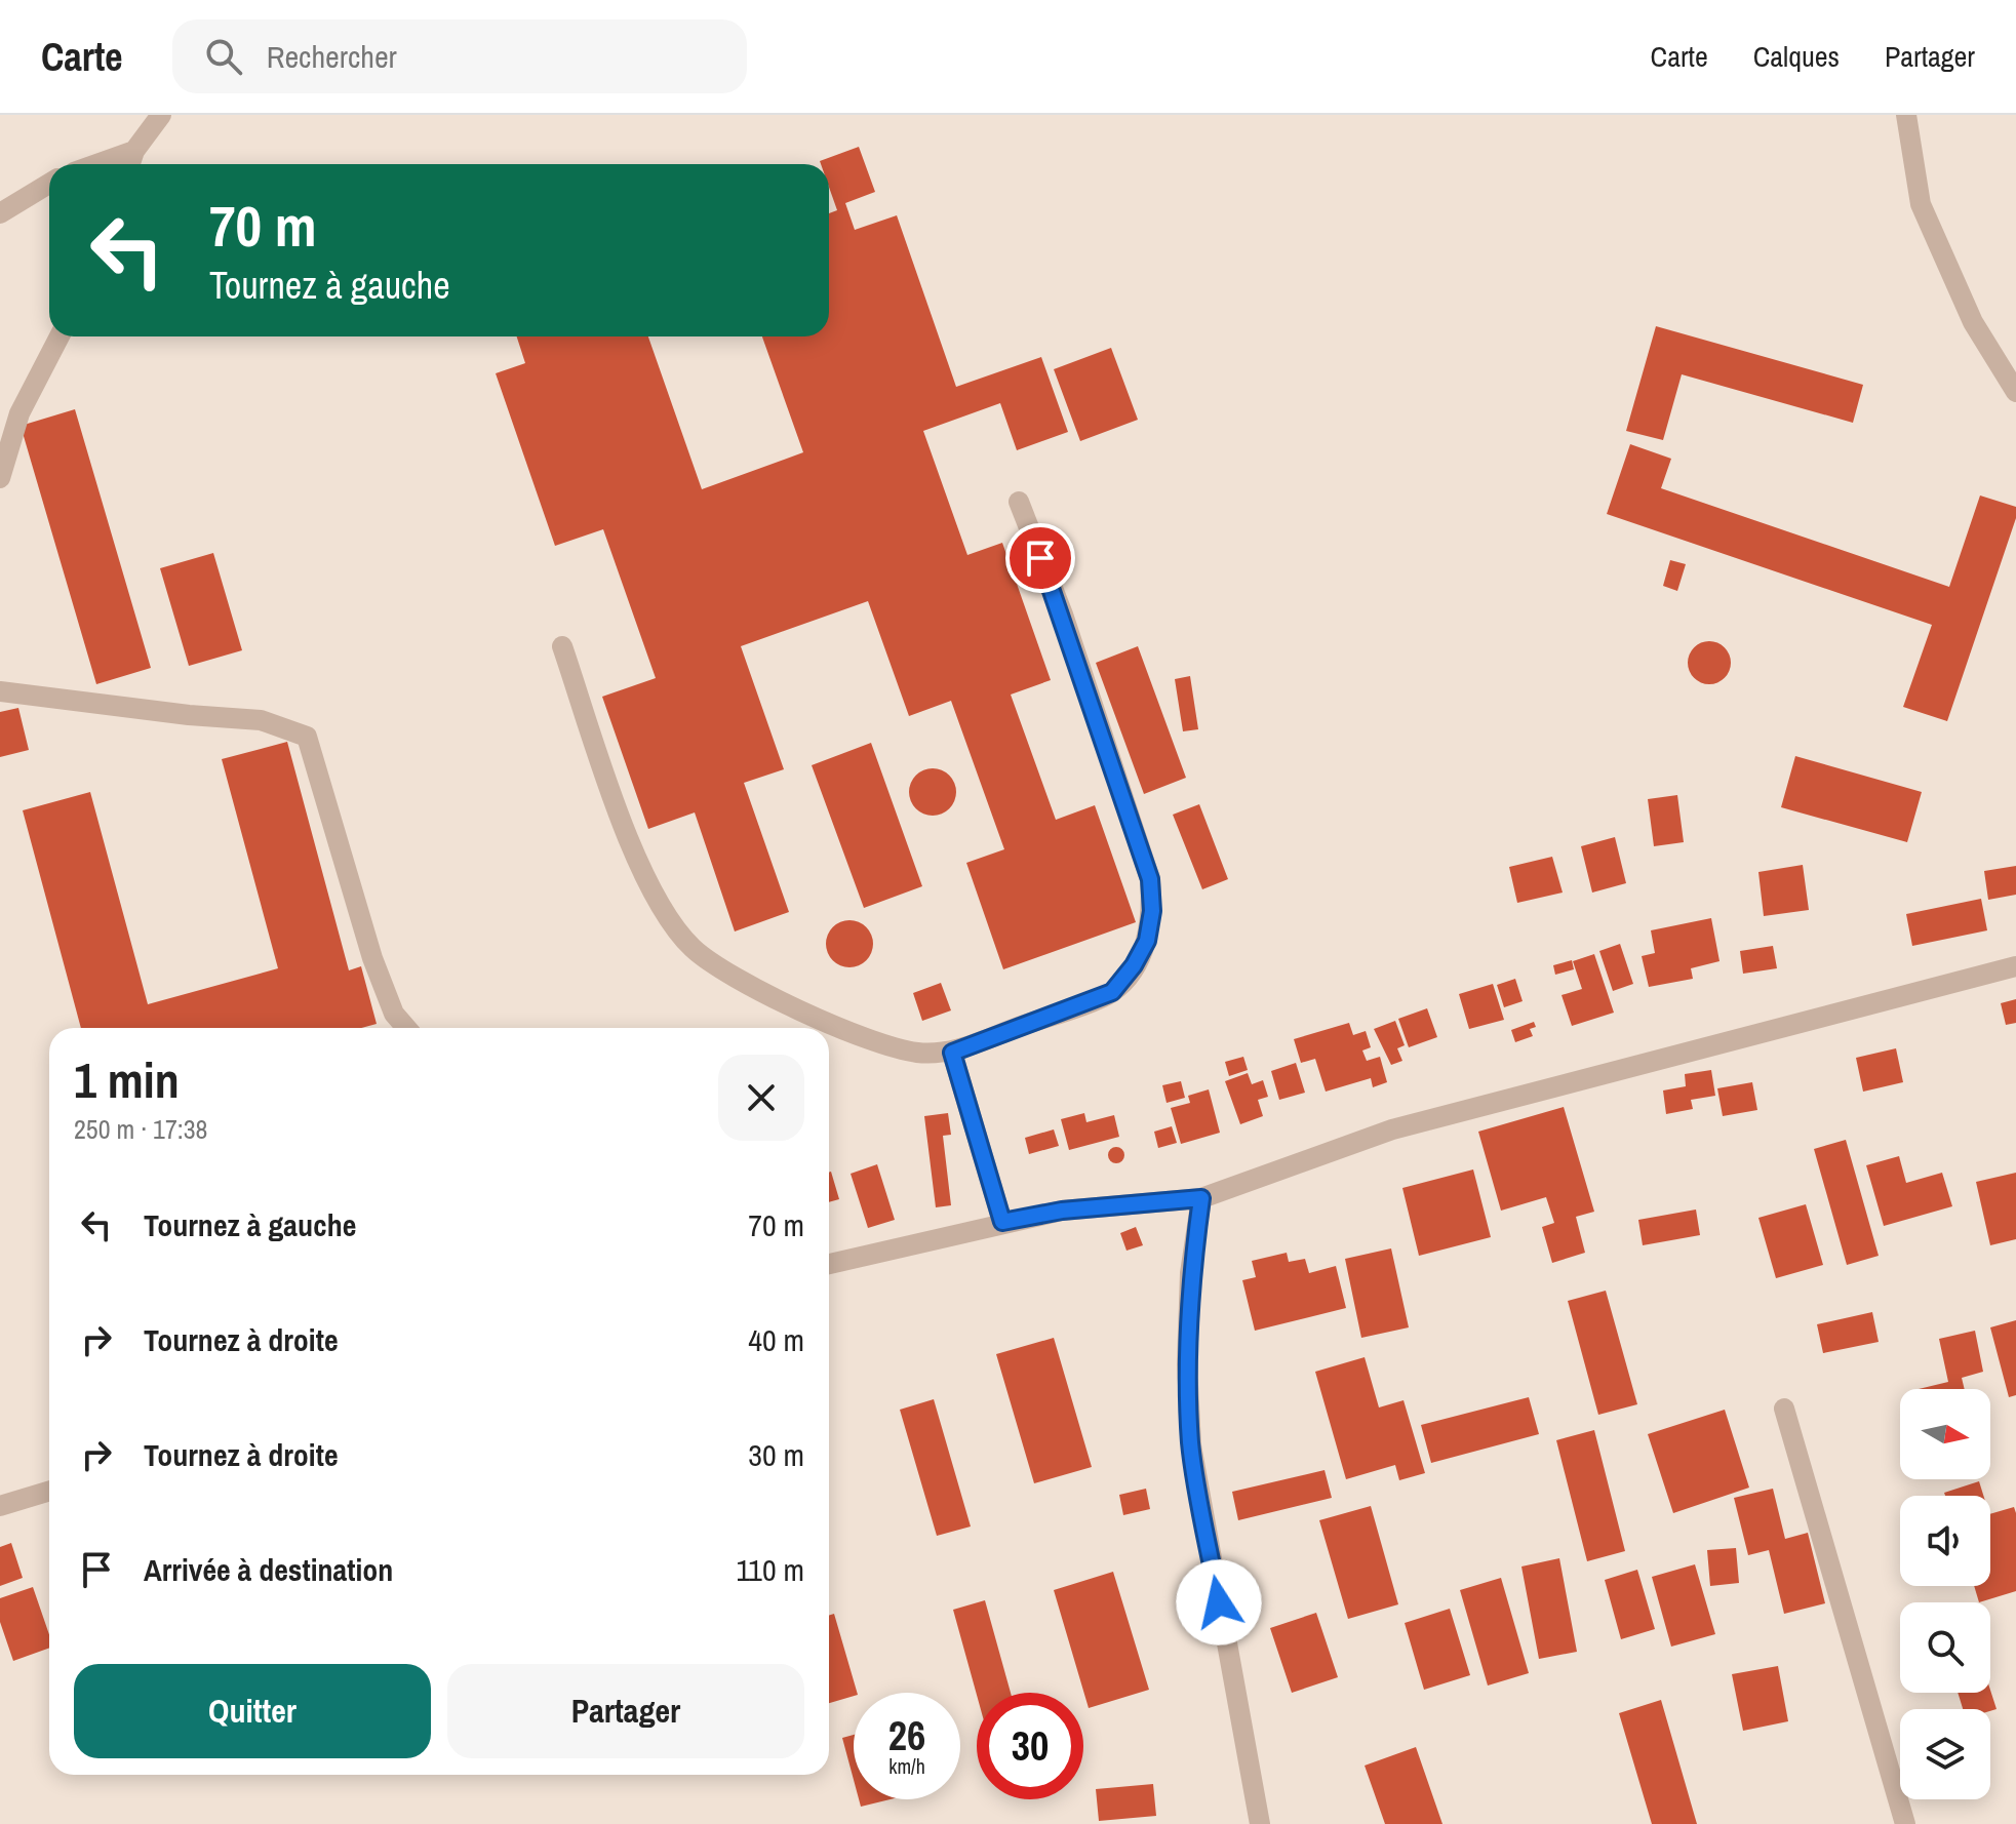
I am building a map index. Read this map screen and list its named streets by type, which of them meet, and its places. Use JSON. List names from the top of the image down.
{
  "north": "right",
  "page": {
    "header": "Carte",
    "search": "Rechercher",
    "nav": ["Carte", "Calques", "Partager"],
    "turn": ["70 m", "Tournez à gauche"],
    "heading": ["1 min", "250 m · 17:38"],
    "list": [
      {
        "name": "Tournez à gauche",
        "value": "70 m"
      },
      {
        "name": "Tournez à droite",
        "value": "40 m"
      },
      {
        "name": "Tournez à droite",
        "value": "30 m"
      },
      {
        "name": "Arrivée à destination",
        "value": "110 m"
      }
    ],
    "buttons": ["Quitter", "Partager"],
    "speed": "26 km/h",
    "limit": "30"
  }
}
